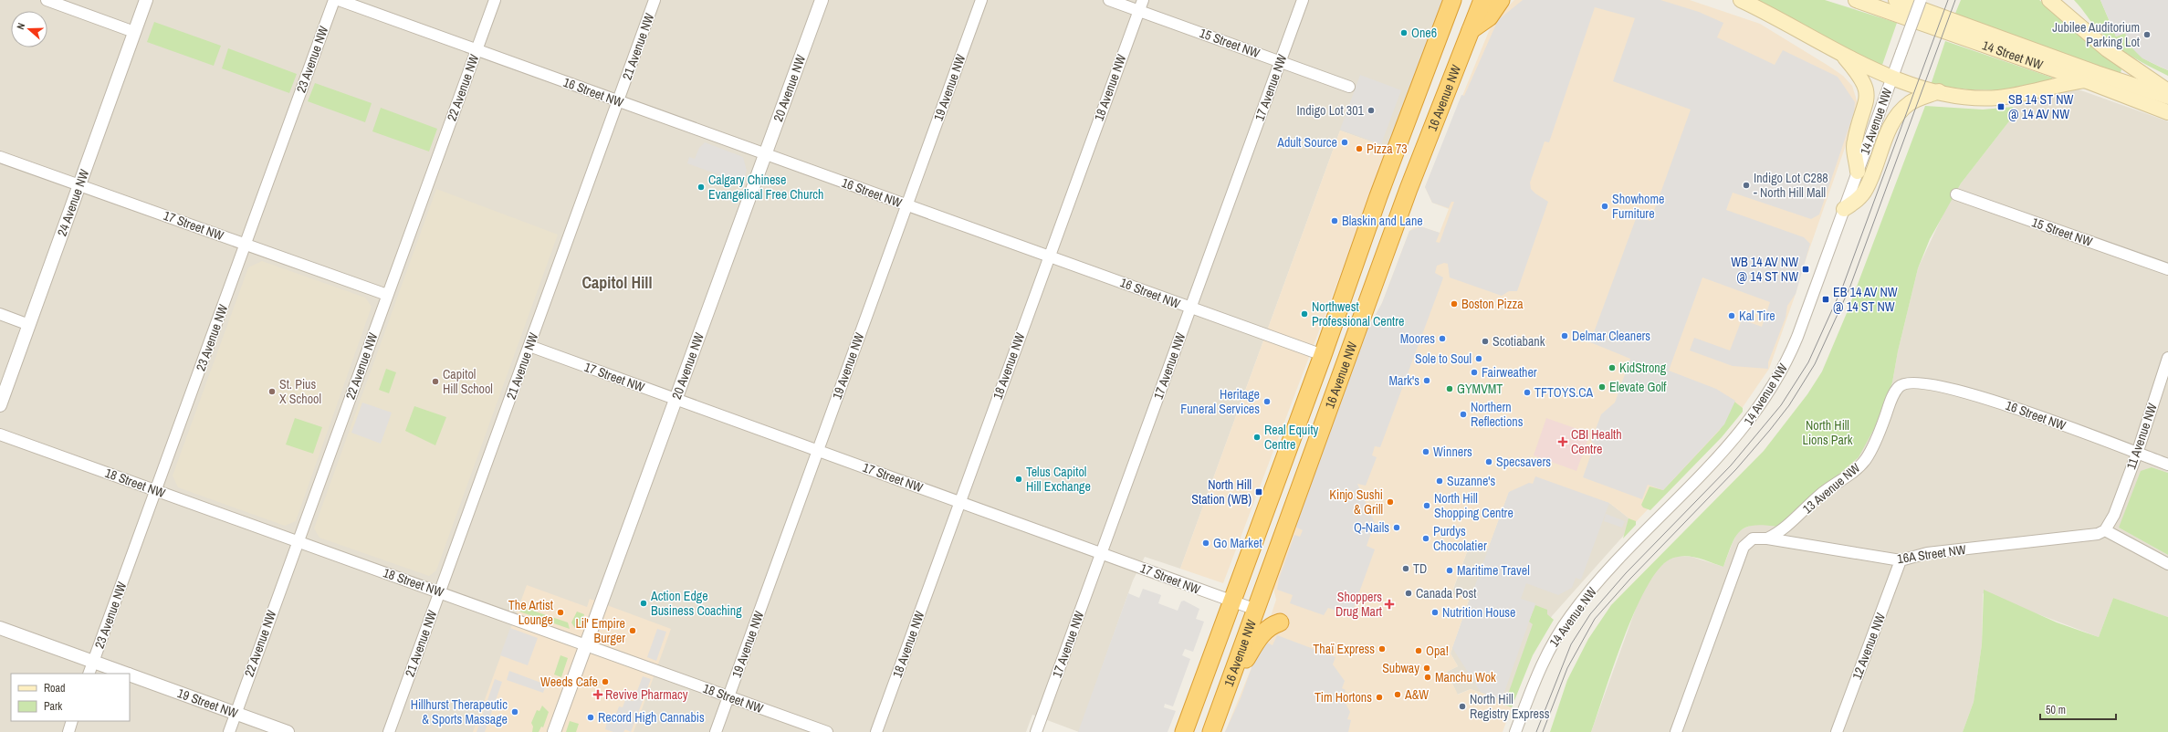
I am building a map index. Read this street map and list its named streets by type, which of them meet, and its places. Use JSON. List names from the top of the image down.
{
  "streets": {
    "highway": ["16 Avenue NW"],
    "main road": ["14 Street NW"],
    "street": [
      "15 Street NW",
      "21 Avenue NW",
      "23 Avenue NW",
      "22 Avenue NW",
      "19 Avenue NW",
      "18 Avenue NW",
      "17 Avenue NW",
      "20 Avenue NW",
      "16 Street NW",
      "14 Avenue NW",
      "24 Avenue NW",
      "17 Street NW",
      "11 Avenue NW",
      "18 Street NW",
      "13 Avenue NW",
      "16A Street NW",
      "12 Avenue NW",
      "19 Street NW"
    ]
  },
  "crossings": [
    ["15 Street NW", "18 Avenue NW"],
    ["15 Street NW", "17 Avenue NW"],
    ["21 Avenue NW", "16 Street NW"],
    ["21 Avenue NW", "17 Street NW"],
    ["21 Avenue NW", "18 Street NW"],
    ["23 Avenue NW", "17 Street NW"],
    ["23 Avenue NW", "18 Street NW"],
    ["23 Avenue NW", "19 Street NW"],
    ["22 Avenue NW", "16 Street NW"],
    ["22 Avenue NW", "17 Street NW"],
    ["22 Avenue NW", "18 Street NW"],
    ["22 Avenue NW", "19 Street NW"],
    ["19 Avenue NW", "16 Street NW"],
    ["19 Avenue NW", "17 Street NW"],
    ["19 Avenue NW", "18 Street NW"],
    ["18 Avenue NW", "16 Street NW"],
    ["18 Avenue NW", "17 Street NW"],
    ["17 Avenue NW", "16 Street NW"],
    ["17 Avenue NW", "17 Street NW"],
    ["20 Avenue NW", "16 Street NW"],
    ["20 Avenue NW", "17 Street NW"],
    ["20 Avenue NW", "18 Street NW"],
    ["16 Street NW", "16 Avenue NW"],
    ["16 Street NW", "11 Avenue NW"],
    ["16 Street NW", "13 Avenue NW"],
    ["16 Avenue NW", "17 Street NW"],
    ["24 Avenue NW", "17 Street NW"],
    ["11 Avenue NW", "16A Street NW"],
    ["13 Avenue NW", "16A Street NW"],
    ["16A Street NW", "12 Avenue NW"]
  ],
  "districts": ["Capitol Hill"],
  "parks": ["North Hill Lions Park"],
  "places": {
    "other": [
      "One6",
      "Jubilee Auditorium Parking Lot",
      "Indigo Lot 301",
      "Adult Source",
      "Pizza 73",
      "Indigo Lot C288 - North Hill Mall",
      "Calgary Chinese Evangelical Free Church",
      "Showhome Furniture",
      "Blaskin and Lane",
      "Boston Pizza",
      "Northwest Professional Centre",
      "Kal Tire",
      "Delmar Cleaners",
      "Moores",
      "Scotiabank",
      "Sole to Soul",
      "KidStrong",
      "Fairweather",
      "Mark's",
      "Capitol Hill School",
      "Elevate Golf",
      "GYMVMT",
      "St. Pius X School",
      "TFTOYS.CA",
      "Heritage Funeral Services",
      "Northern Reflections",
      "Real Equity Centre",
      "Winners",
      "Specsavers",
      "Telus Capitol Hill Exchange",
      "Suzanne's",
      "Kinjo Sushi & Grill",
      "North Hill Shopping Centre",
      "Q-Nails",
      "Purdys Chocolatier",
      "Go Market",
      "TD",
      "Maritime Travel",
      "Canada Post",
      "Action Edge Business Coaching",
      "The Artist Lounge",
      "Nutrition House",
      "Lil' Empire Burger",
      "Thaï Express",
      "Opa!",
      "Subway",
      "Manchu Wok",
      "Weeds Cafe",
      "A&W",
      "Tim Hortons",
      "North Hill Registry Express",
      "Hillhurst Therapeutic & Sports Massage",
      "Record High Cannabis"
    ],
    "transit": [
      "SB 14 ST NW @ 14 AV NW",
      "WB 14 AV NW @ 14 ST NW",
      "EB 14 AV NW @ 14 ST NW",
      "North Hill Station (WB)"
    ],
    "health": ["CBI Health Centre", "Shoppers Drug Mart", "Revive Pharmacy"]
  },
  "legend": ["Road", "Park"],
  "scale_bar": "50 m",
  "north": "left"
}
